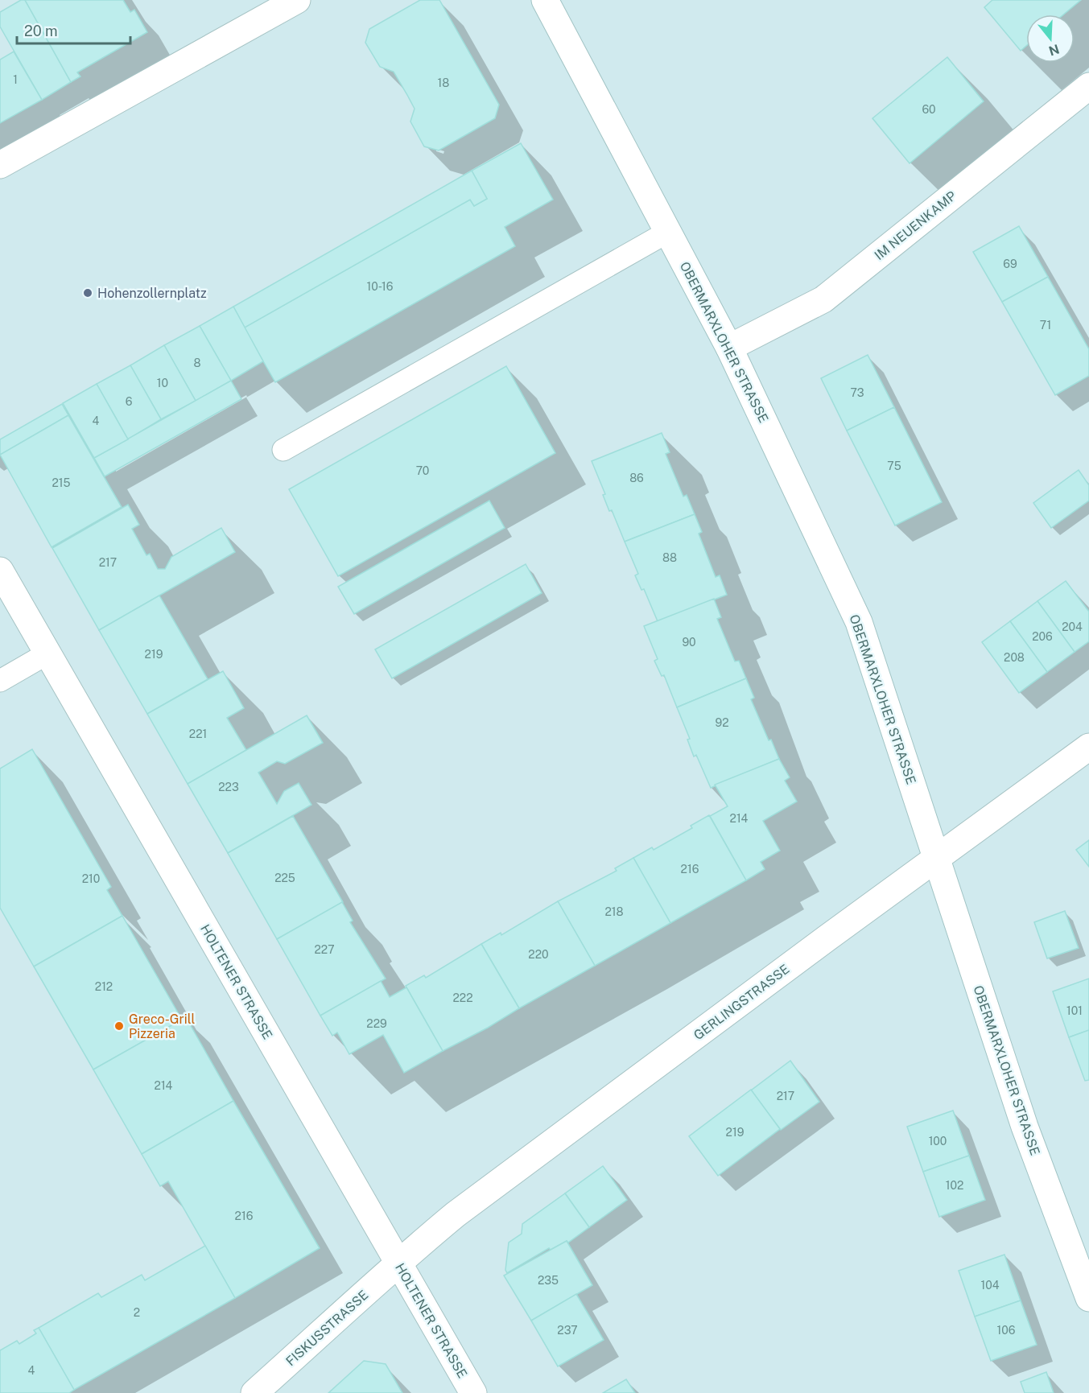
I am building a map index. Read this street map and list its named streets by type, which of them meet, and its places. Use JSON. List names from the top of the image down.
{
  "streets": {
    "street": [
      "IM NEUENKAMP",
      "OBERMARXLOHER STRASSE",
      "HOLTENER STRASSE",
      "GERLINGSTRASSE",
      "FISKUSSTRASSE"
    ]
  },
  "crossings": [
    ["IM NEUENKAMP", "OBERMARXLOHER STRASSE"],
    ["OBERMARXLOHER STRASSE", "GERLINGSTRASSE"],
    ["HOLTENER STRASSE", "GERLINGSTRASSE"],
    ["HOLTENER STRASSE", "FISKUSSTRASSE"],
    ["GERLINGSTRASSE", "FISKUSSTRASSE"]
  ],
  "places": ["Hohenzollernplatz", "Greco-Grill Pizzeria"],
  "house_numbers": [
    "1",
    "18",
    "60",
    "69",
    "10-16",
    "71",
    "8",
    "10",
    "73",
    "6",
    "4",
    "75",
    "70",
    "86",
    "215",
    "88",
    "217",
    "204",
    "206",
    "90",
    "219",
    "208",
    "92",
    "221",
    "223",
    "214",
    "216",
    "225",
    "210",
    "218",
    "227",
    "220",
    "212",
    "222",
    "101",
    "229",
    "214",
    "217",
    "219",
    "100",
    "102",
    "216",
    "235",
    "104",
    "2",
    "237",
    "106",
    "4"
  ],
  "scale_bar": "20 m",
  "north": "bottom"
}
